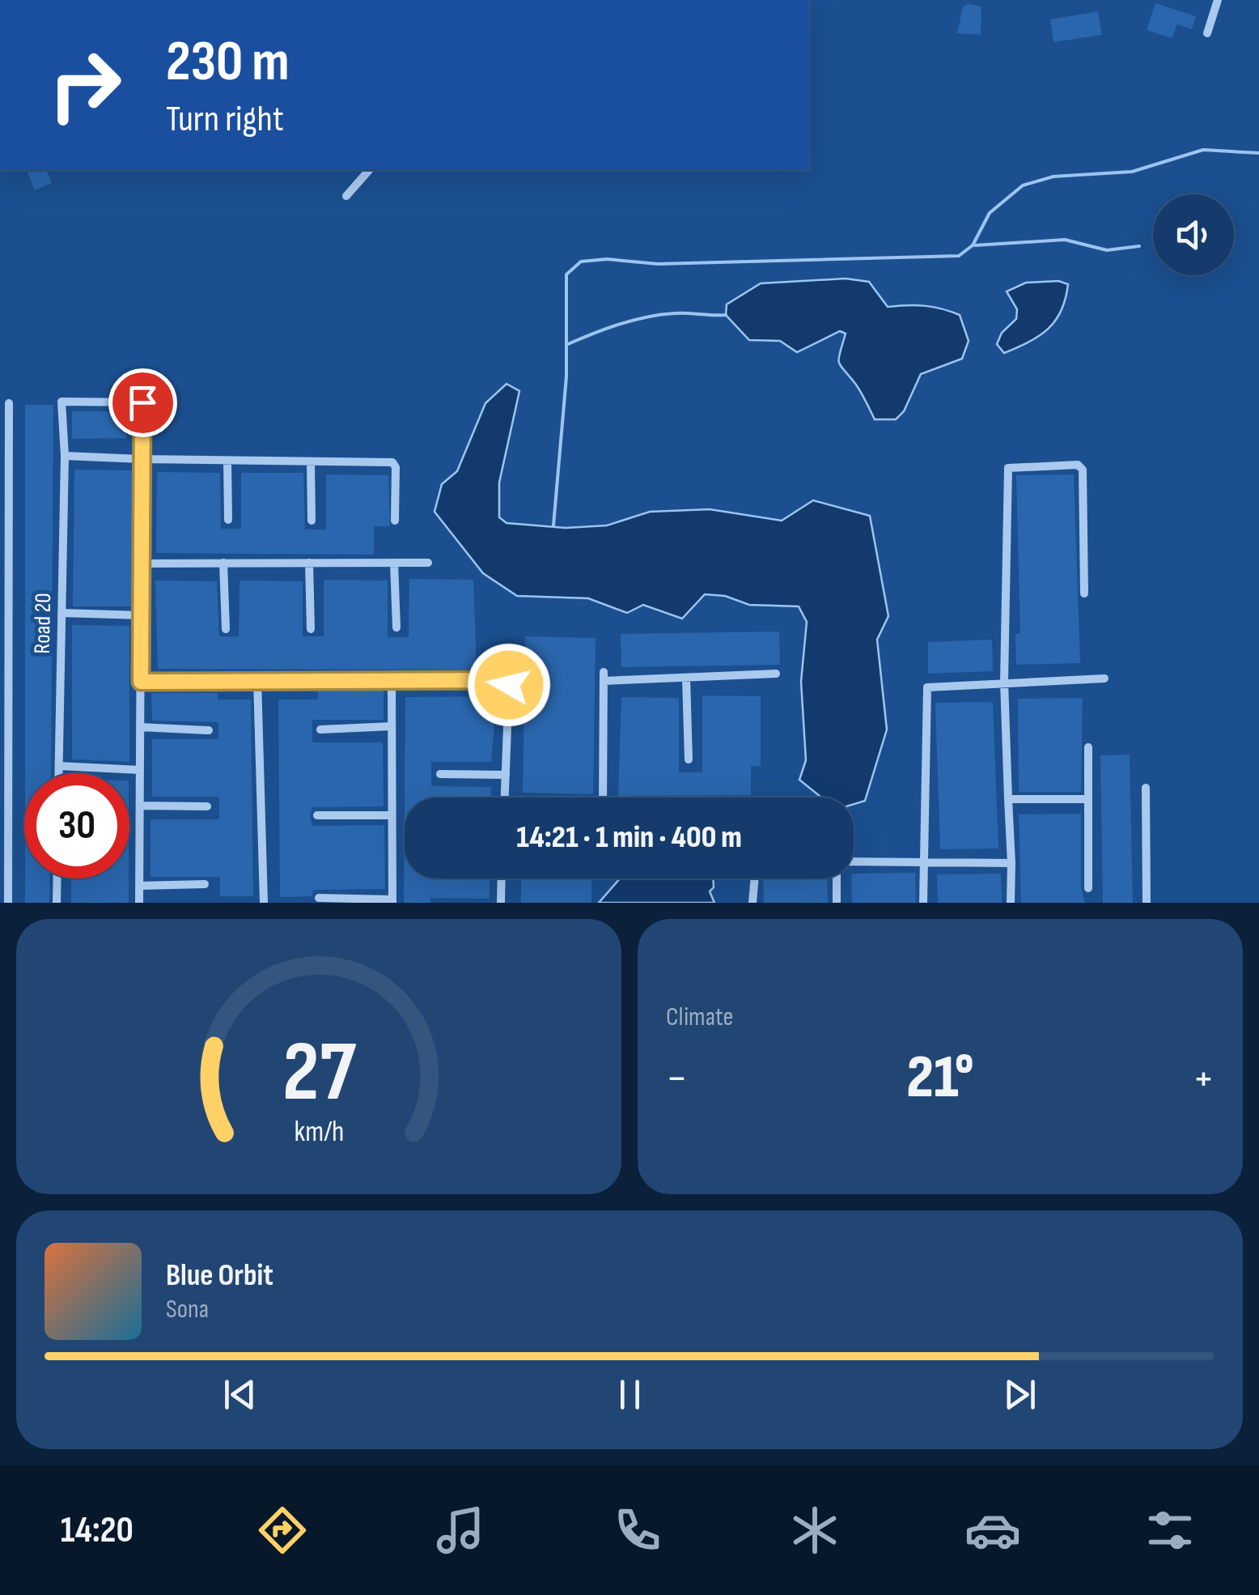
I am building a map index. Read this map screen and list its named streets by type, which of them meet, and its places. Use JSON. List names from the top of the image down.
{
  "streets": {
    "street": ["Road 20"]
  },
  "page": {
    "turn": ["230 m", "Turn right"],
    "limit": "30",
    "trip": "14:21 · 1 min · 400 m",
    "tile": "Climate",
    "heat": ["−", "21°", "+"],
    "song": ["Blue Orbit", "Sona"],
    "tabs": "14:20",
    "gauge": ["27", "km/h"]
  }
}
